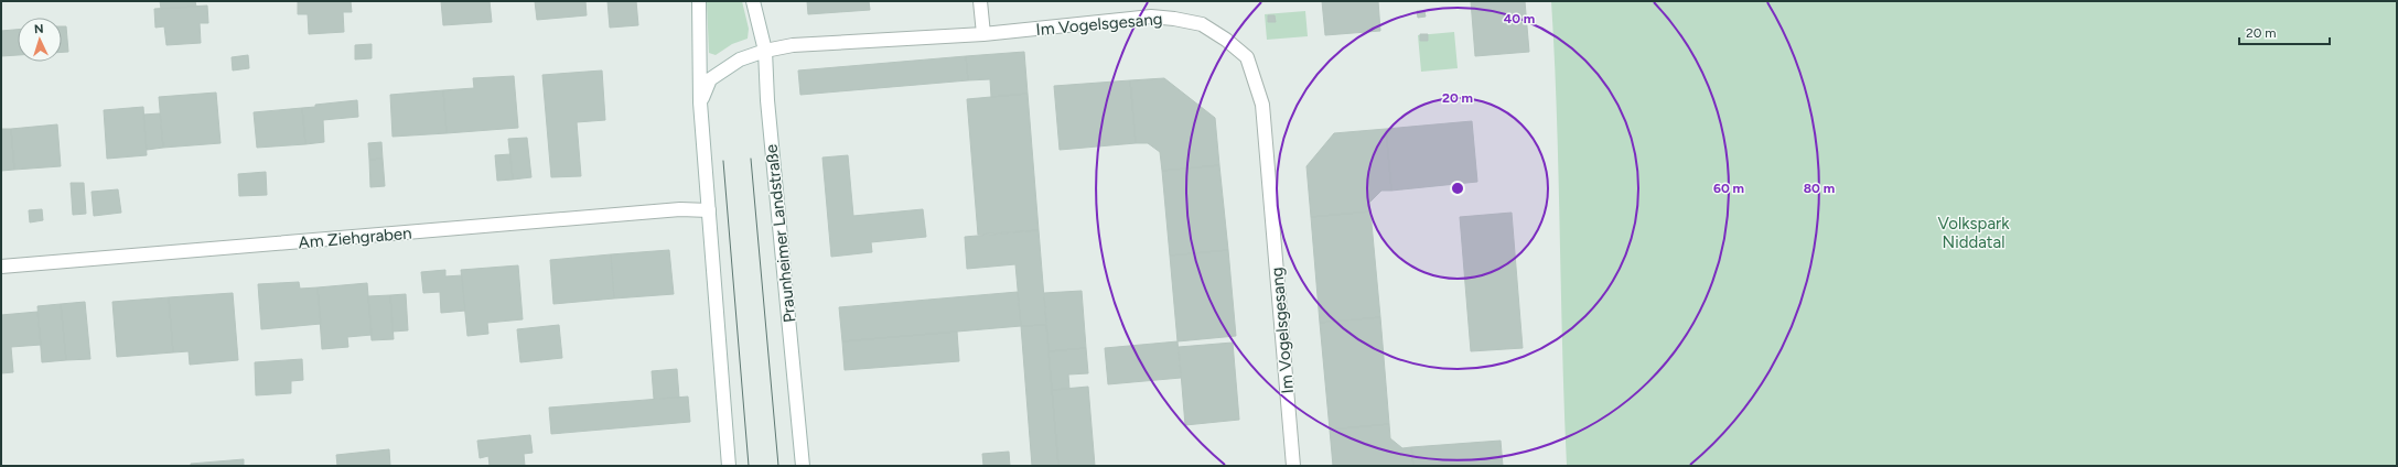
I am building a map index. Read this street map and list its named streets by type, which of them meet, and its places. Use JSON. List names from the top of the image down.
{
  "streets": {
    "street": ["Im Vogelsgesang", "Praunheimer Landstraße", "Am Ziehgraben"]
  },
  "crossings": [
    ["Im Vogelsgesang", "Praunheimer Landstraße"]
  ],
  "parks": ["Volkspark Niddatal"],
  "scale_bar": "20 m",
  "north": "top",
  "rings": [
    "40 m",
    "20 m",
    "60 m",
    "80 m"
  ]
}
